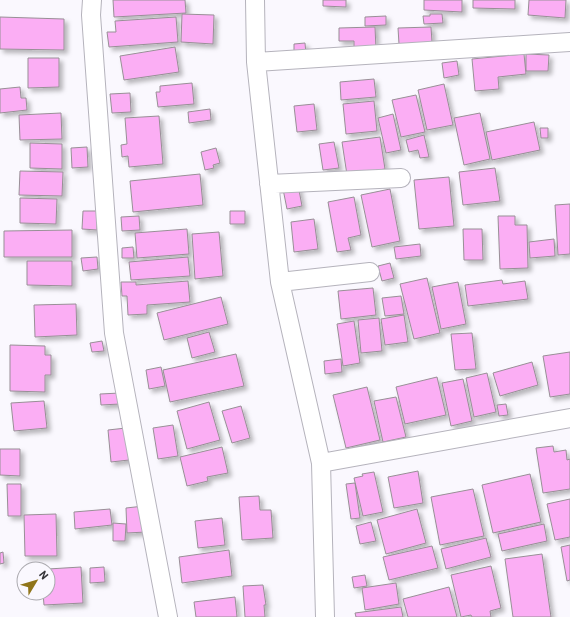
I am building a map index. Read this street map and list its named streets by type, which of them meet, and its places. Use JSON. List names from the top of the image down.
{
  "north": "top right"
}
